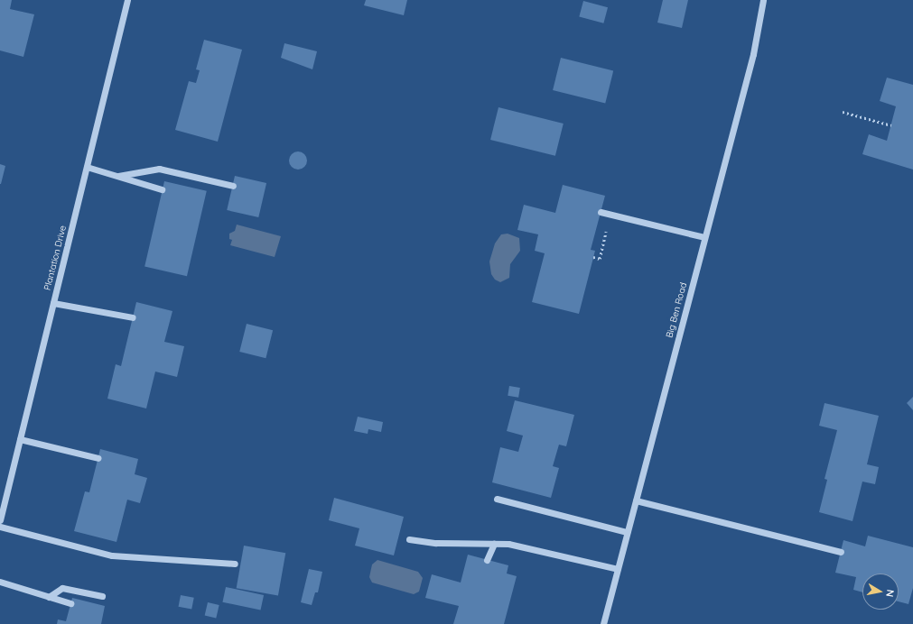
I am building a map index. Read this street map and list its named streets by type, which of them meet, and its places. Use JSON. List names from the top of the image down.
{
  "streets": {
    "street": ["Plantation Drive", "Big Ben Road"]
  },
  "north": "right"
}
